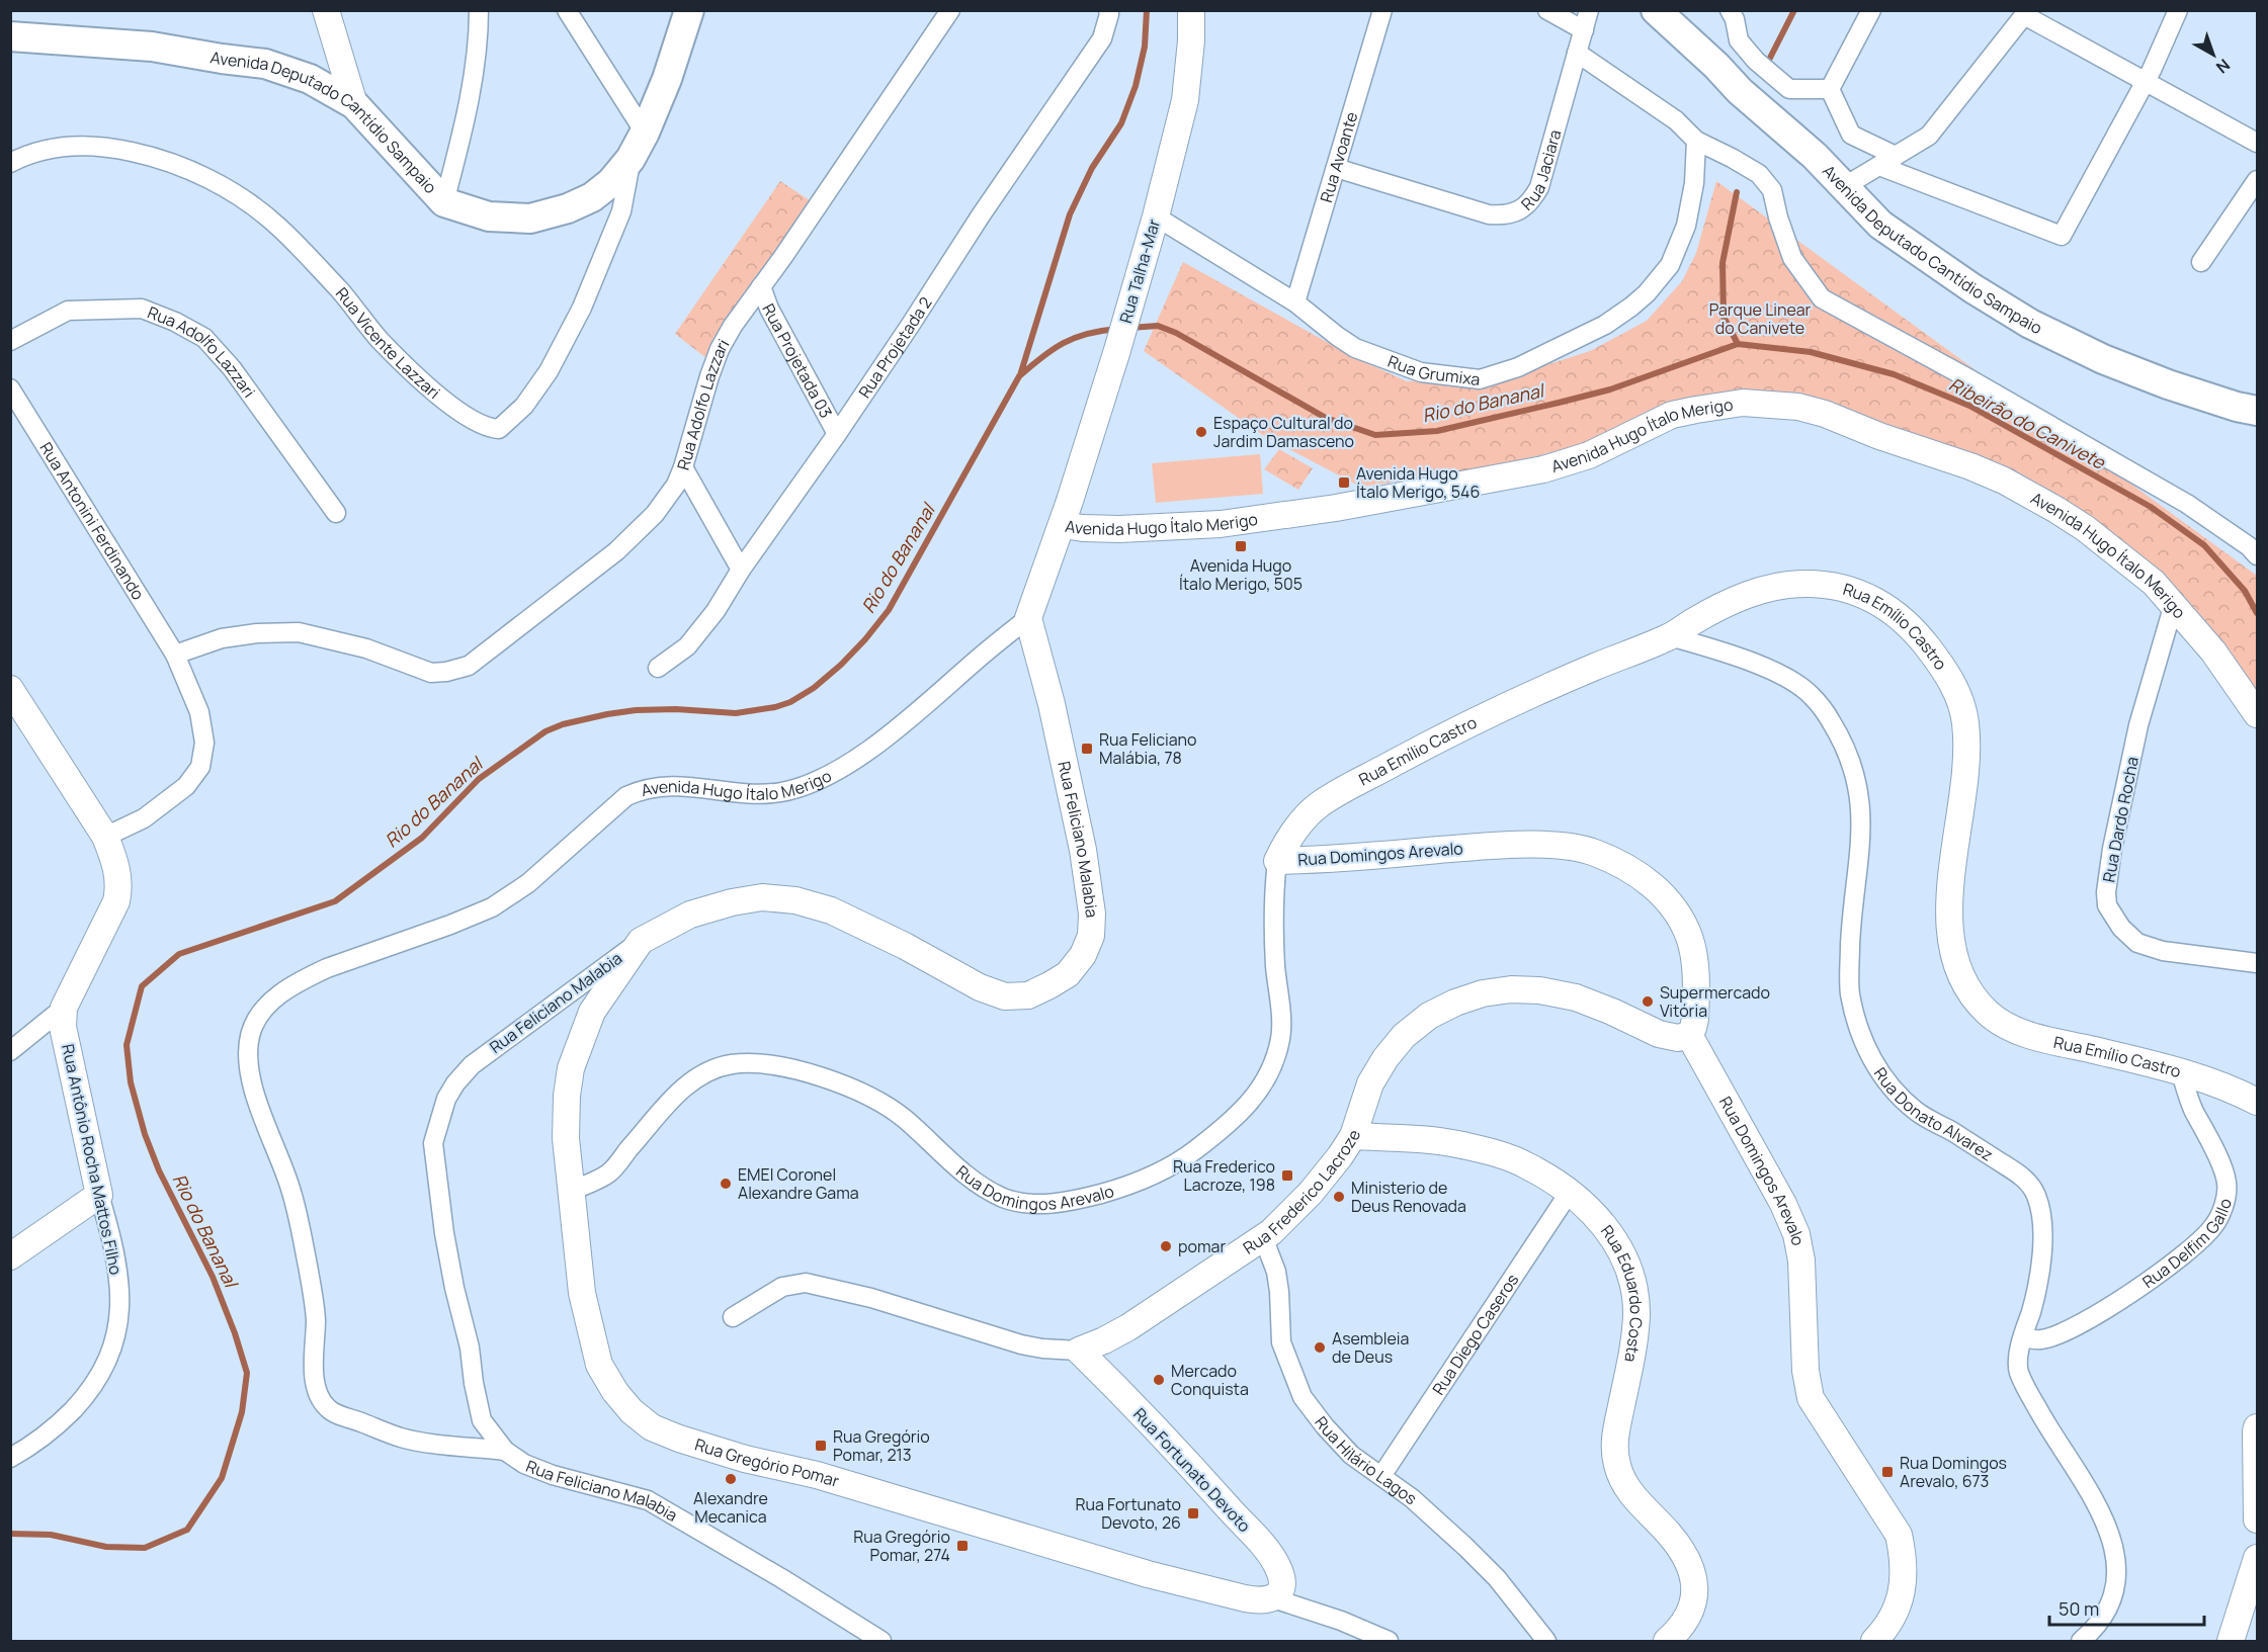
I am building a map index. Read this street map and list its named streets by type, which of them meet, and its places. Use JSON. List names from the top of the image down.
{
  "streets": {
    "main road": ["Avenida Deputado Cantídio Sampaio"],
    "street": [
      "Rua Avoante",
      "Rua Jaciara",
      "Rua Talha-Mar",
      "Rua Vicente Lazzari",
      "Rua Projetada 2",
      "Rua Adolfo Lazzari",
      "Rua Projetada 03",
      "Rua Grumixa",
      "Avenida Hugo Ítalo Merigo",
      "Rua Antonini Ferdinando",
      "Rua Emílio Castro",
      "Rua Dardo Rocha",
      "Rua Feliciano Malabia",
      "Rua Domingos Arevalo",
      "Rua Donato Alvarez",
      "Rua Antônio Rocha Mattos Filho",
      "Rua Frederico Lacroze",
      "Rua Delfim Gallo",
      "Rua Eduardo Costa",
      "Rua Diego Caseros",
      "Rua Hilário Lagos",
      "Rua Gregório Pomar",
      "Rua Fortunato Devoto"
    ]
  },
  "crossings": [
    ["Avenida Deputado Cantídio Sampaio", "Rua Vicente Lazzari"],
    ["Rua Avoante", "Rua Jaciara"],
    ["Rua Avoante", "Rua Grumixa"],
    ["Rua Talha-Mar", "Rua Grumixa"],
    ["Rua Talha-Mar", "Avenida Hugo Ítalo Merigo"],
    ["Rua Projetada 2", "Rua Projetada 03"],
    ["Rua Adolfo Lazzari", "Rua Projetada 03"],
    ["Rua Adolfo Lazzari", "Rua Antonini Ferdinando"],
    ["Avenida Hugo Ítalo Merigo", "Rua Dardo Rocha"],
    ["Avenida Hugo Ítalo Merigo", "Rua Feliciano Malabia"],
    ["Rua Antonini Ferdinando", "Rua Antônio Rocha Mattos Filho"],
    ["Rua Emílio Castro", "Rua Domingos Arevalo"],
    ["Rua Emílio Castro", "Rua Donato Alvarez"],
    ["Rua Emílio Castro", "Rua Delfim Gallo"],
    ["Rua Feliciano Malabia", "Rua Gregório Pomar"],
    ["Rua Domingos Arevalo", "Rua Frederico Lacroze"],
    ["Rua Domingos Arevalo", "Rua Gregório Pomar"],
    ["Rua Donato Alvarez", "Rua Delfim Gallo"],
    ["Rua Frederico Lacroze", "Rua Eduardo Costa"],
    ["Rua Frederico Lacroze", "Rua Hilário Lagos"],
    ["Rua Frederico Lacroze", "Rua Fortunato Devoto"],
    ["Rua Eduardo Costa", "Rua Diego Caseros"],
    ["Rua Diego Caseros", "Rua Hilário Lagos"],
    ["Rua Gregório Pomar", "Rua Fortunato Devoto"]
  ],
  "water": ["Rio do Bananal", "Ribeirão do Canivete"],
  "parks": ["Parque Linear do Canivete"],
  "places": {
    "other": [
      "Espaço Cultural do Jardim Damasceno",
      "Supermercado Vitória",
      "EMEI Coronel Alexandre Gama",
      "Ministerio de Deus Renovada",
      "pomar",
      "Asembleia de Deus",
      "Mercado Conquista",
      "Alexandre Mecanica"
    ],
    "transit": [
      "Avenida Hugo Ítalo Merigo, 546",
      "Avenida Hugo Ítalo Merigo, 505",
      "Rua Feliciano Malábia, 78",
      "Rua Frederico Lacroze, 198",
      "Rua Gregório Pomar, 213",
      "Rua Domingos Arevalo, 673",
      "Rua Fortunato Devoto, 26",
      "Rua Gregório Pomar, 274"
    ]
  },
  "scale_bar": "50 m",
  "north": "bottom right"
}
